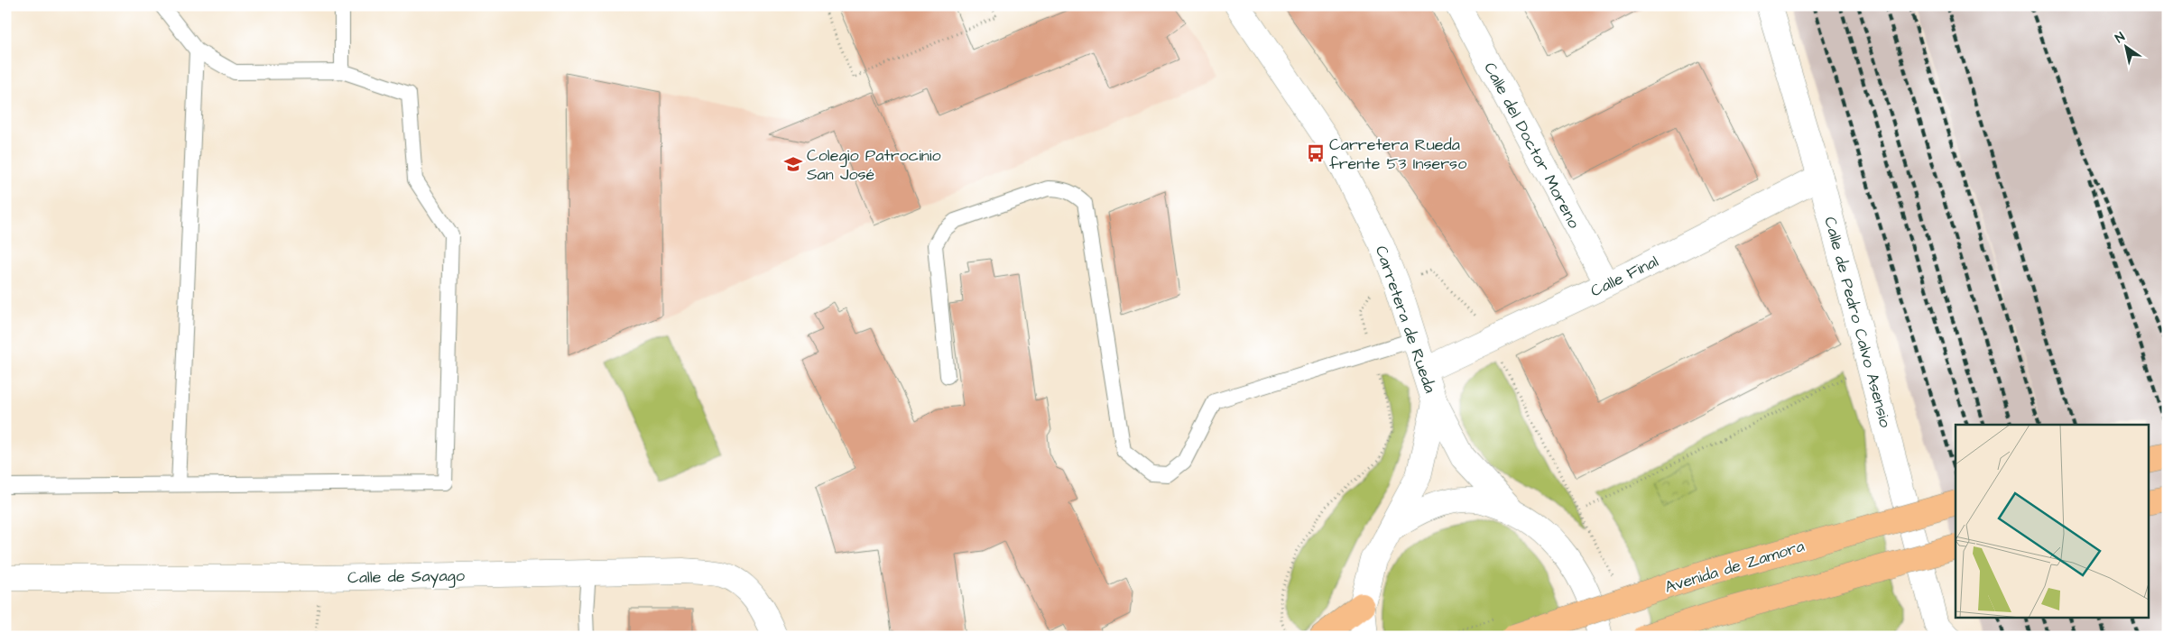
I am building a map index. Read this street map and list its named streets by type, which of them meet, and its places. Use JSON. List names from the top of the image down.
{
  "streets": {
    "highway": ["Avenida de Zamora"],
    "street": [
      "Calle del Doctor Moreno",
      "Calle Final",
      "Carretera de Rueda",
      "Calle de Pedro Calvo Asensio",
      "Calle de Sayago"
    ]
  },
  "crossings": [
    ["Calle del Doctor Moreno", "Calle Final"],
    ["Calle Final", "Carretera de Rueda"],
    ["Calle Final", "Calle de Pedro Calvo Asensio"]
  ],
  "places": {
    "bus stop": ["Carretera Rueda frente 53 Inserso"],
    "school or university": ["Colegio Patrocinio San José"]
  },
  "north": "top left"
}
